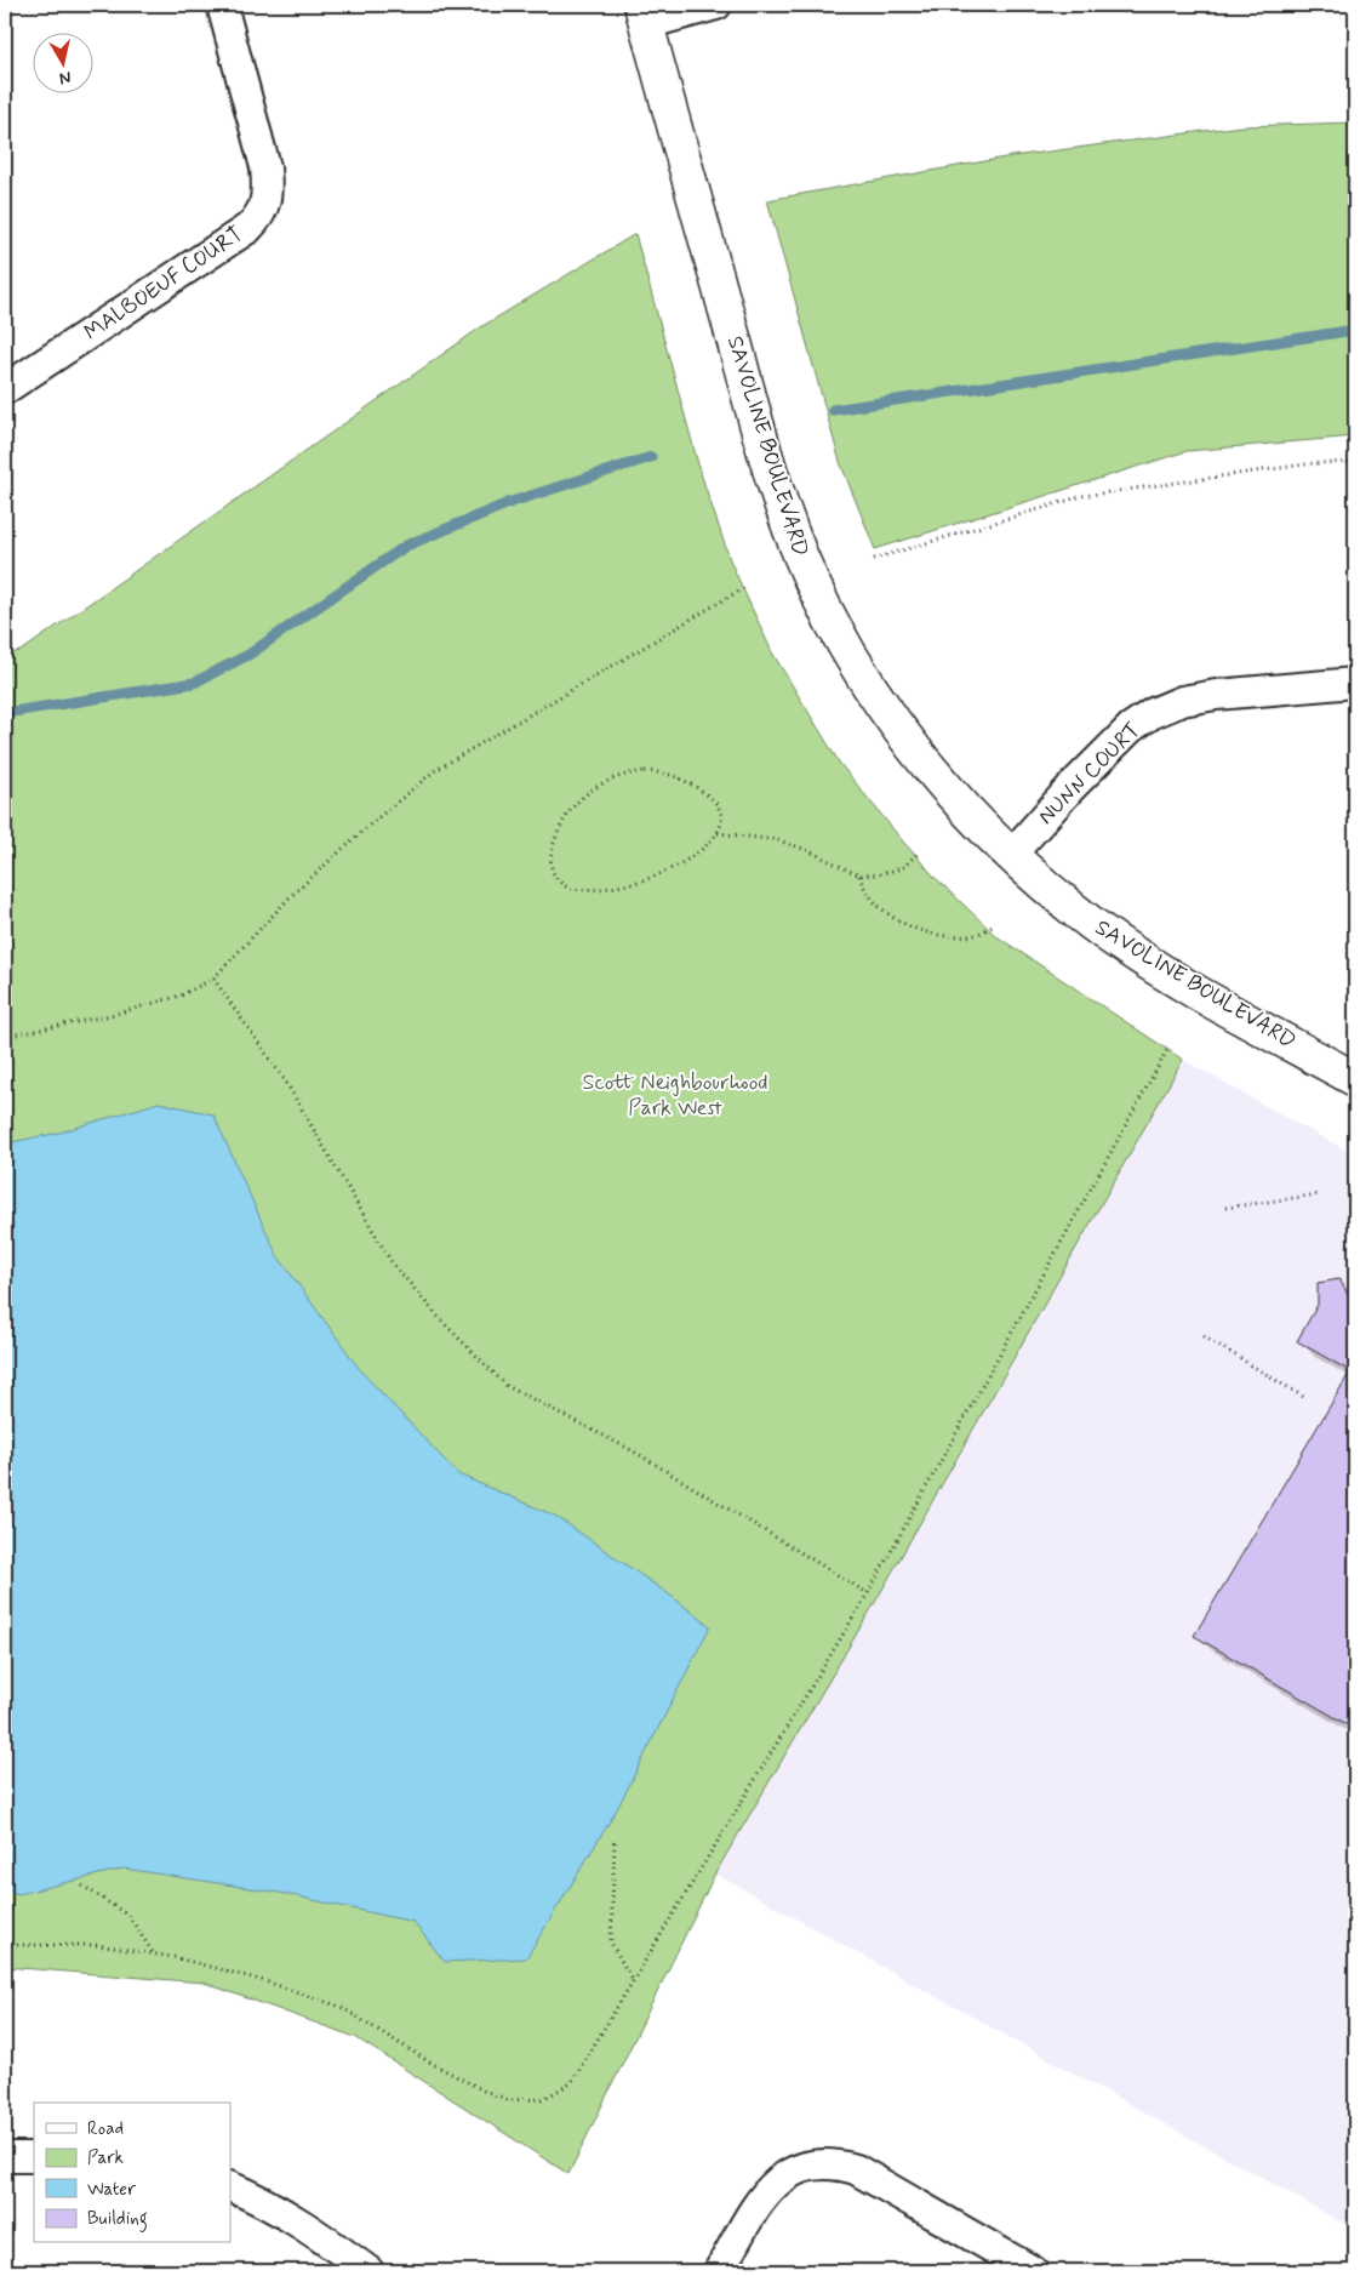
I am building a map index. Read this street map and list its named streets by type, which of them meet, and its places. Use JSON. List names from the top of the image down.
{
  "streets": {
    "street": ["MALBOEUF COURT", "SAVOLINE BOULEVARD", "NUNN COURT"]
  },
  "crossings": [
    ["SAVOLINE BOULEVARD", "NUNN COURT"]
  ],
  "parks": ["Scott Neighbourhood Park West"],
  "legend": [
    "Road",
    "Park",
    "Water",
    "Building"
  ],
  "north": "bottom"
}
